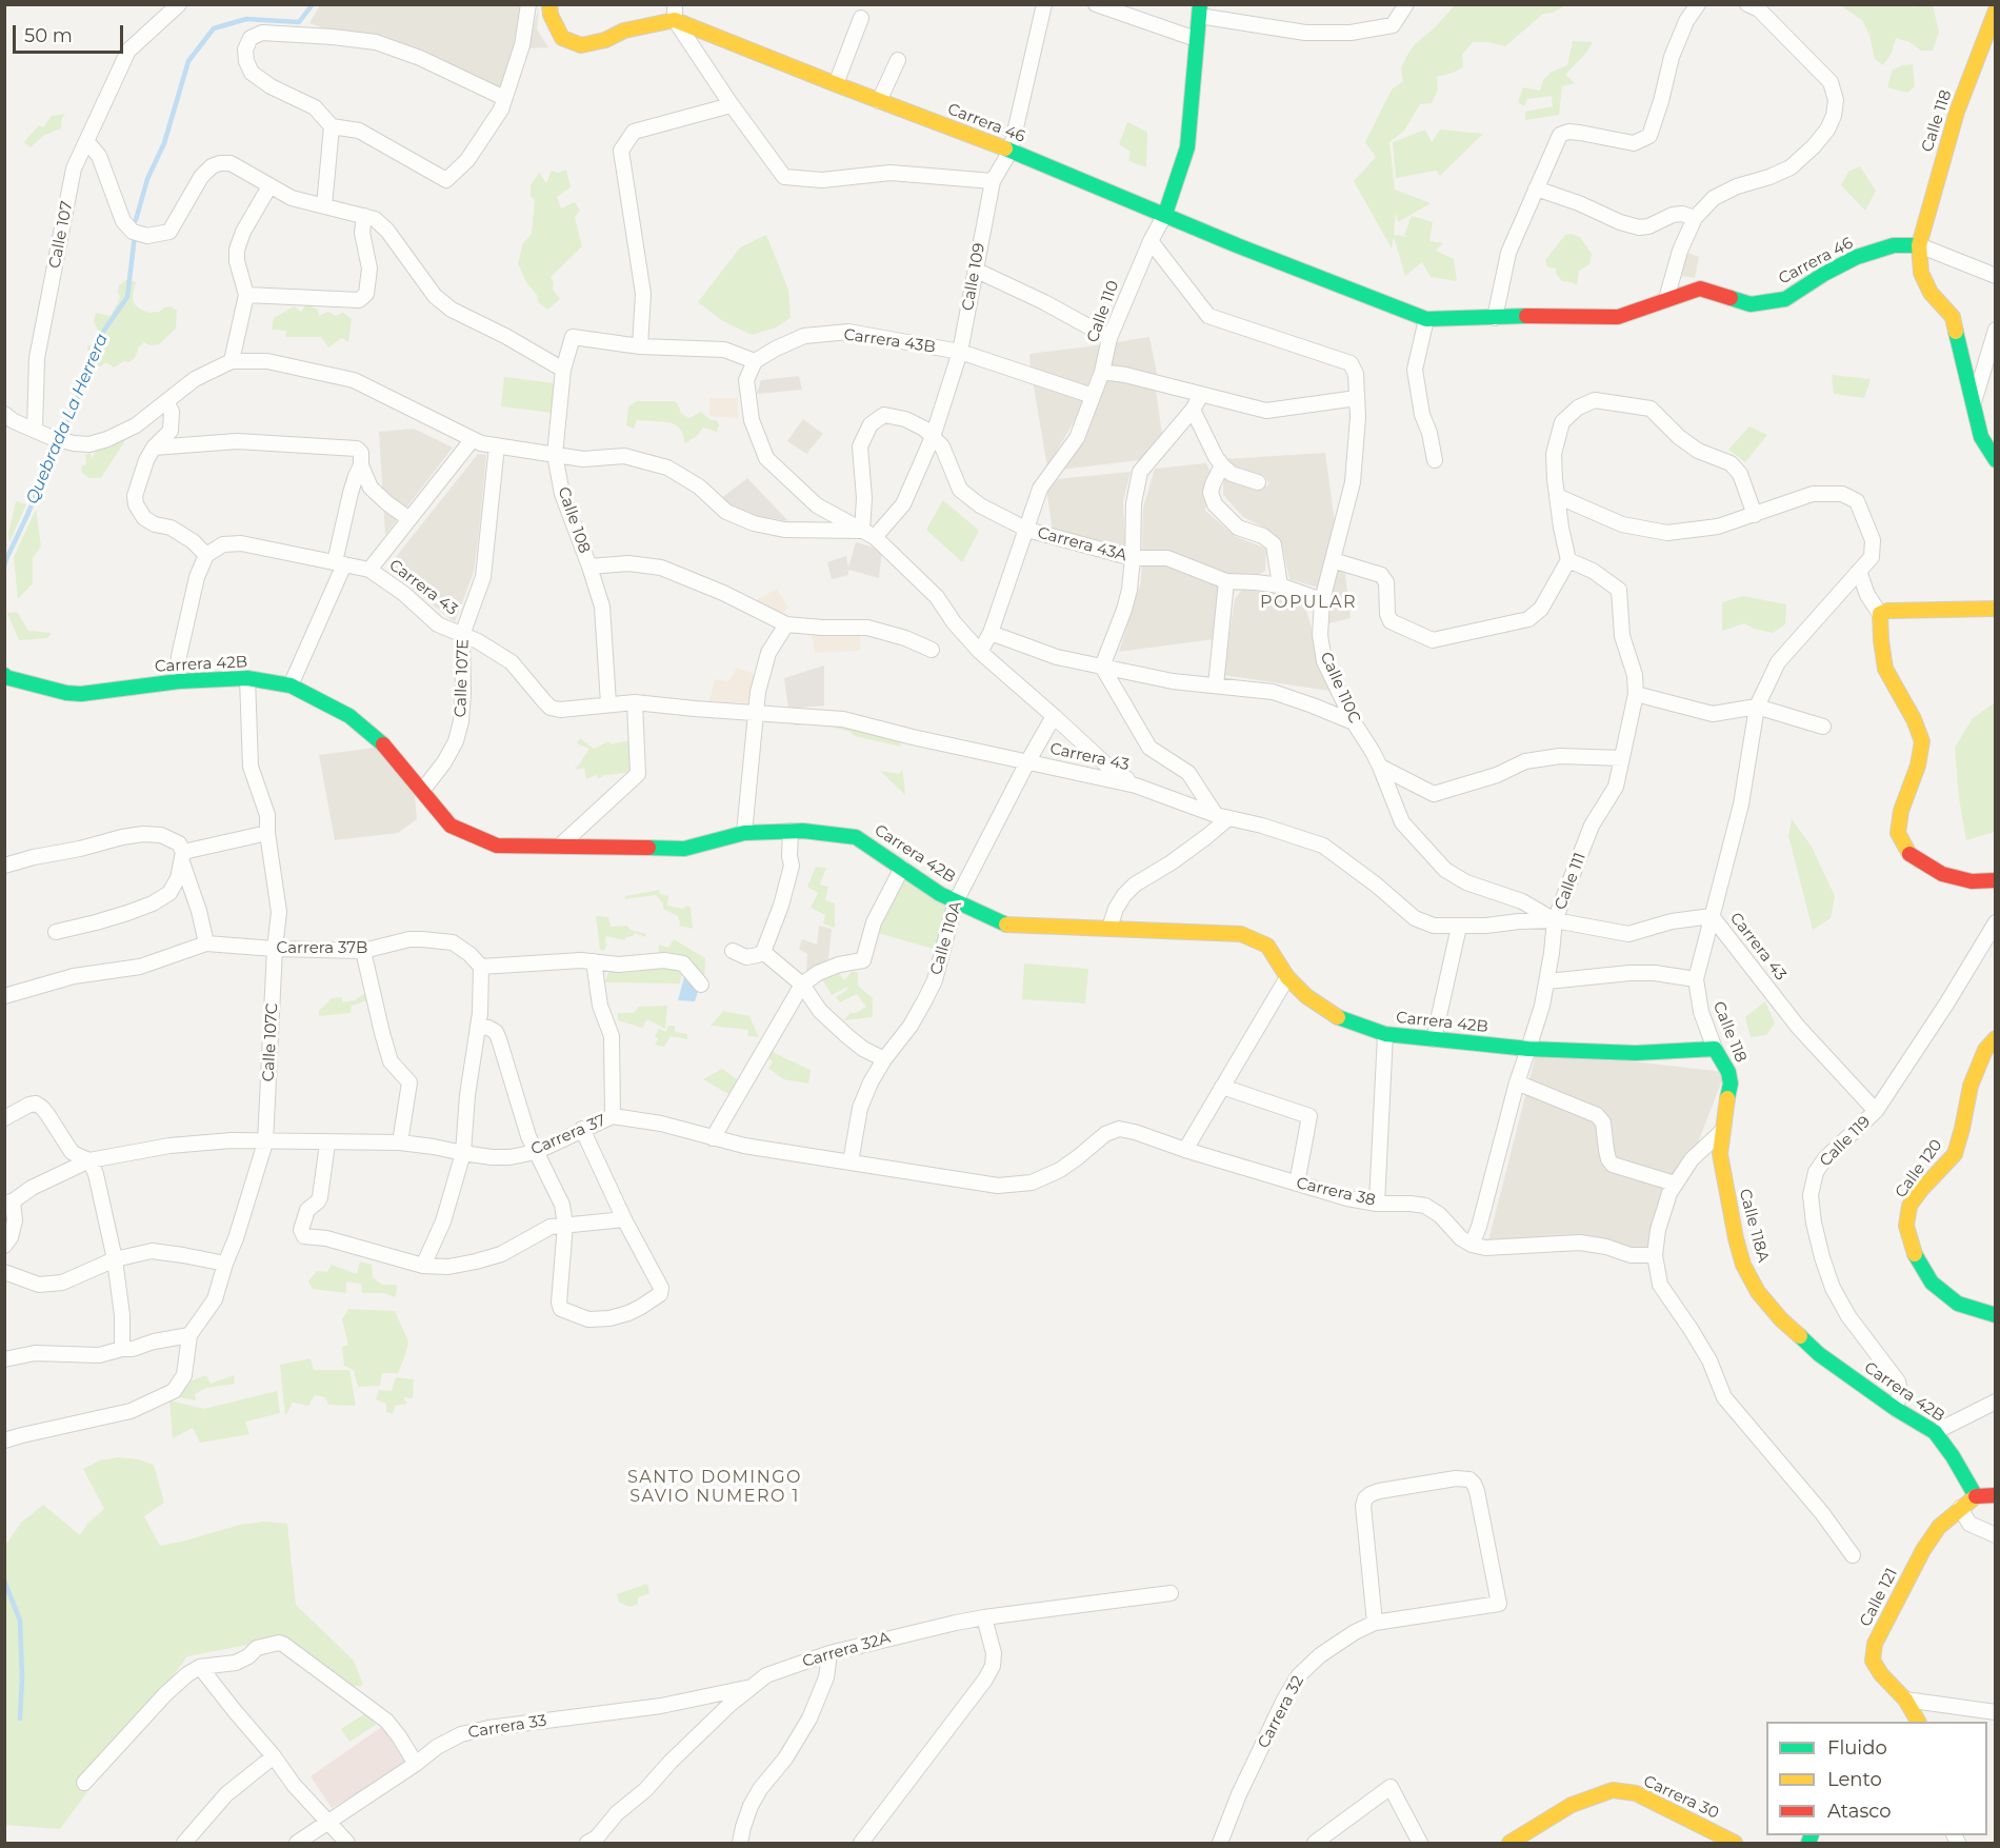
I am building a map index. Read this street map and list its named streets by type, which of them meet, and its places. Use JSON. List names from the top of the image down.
{
  "streets": {
    "street": [
      "Calle 118",
      "Carrera 46",
      "Calle 107",
      "Calle 109",
      "Calle 110",
      "Carrera 43B",
      "Calle 108",
      "Carrera 43A",
      "Carrera 43",
      "Carrera 42B",
      "Calle 107E",
      "Calle 110C",
      "Calle 111",
      "Calle 110A",
      "Carrera 37B",
      "Calle 107C",
      "Carrera 37",
      "Calle 119",
      "Calle 120",
      "Carrera 38",
      "Calle 118A",
      "Calle 121",
      "Carrera 32A",
      "Carrera 32",
      "Carrera 33",
      "Carrera 30"
    ]
  },
  "crossings": [
    ["Calle 118", "Carrera 46"],
    ["Calle 118", "Carrera 43"],
    ["Calle 118", "Carrera 42B"],
    ["Calle 118", "Calle 118A"],
    ["Carrera 46", "Calle 109"],
    ["Carrera 46", "Calle 110"],
    ["Calle 109", "Carrera 43B"],
    ["Calle 109", "Carrera 43A"],
    ["Calle 110", "Carrera 43B"],
    ["Calle 110", "Carrera 43A"],
    ["Calle 110", "Calle 110C"],
    ["Calle 108", "Carrera 43"],
    ["Carrera 43A", "Calle 110C"],
    ["Carrera 43", "Calle 107E"],
    ["Carrera 43", "Calle 110C"],
    ["Carrera 43", "Calle 111"],
    ["Carrera 43", "Calle 110A"],
    ["Carrera 43", "Calle 119"],
    ["Carrera 42B", "Calle 107E"],
    ["Carrera 42B", "Calle 111"],
    ["Carrera 42B", "Calle 110A"],
    ["Carrera 42B", "Calle 107C"],
    ["Carrera 42B", "Calle 119"],
    ["Carrera 42B", "Calle 118A"],
    ["Carrera 42B", "Calle 121"],
    ["Calle 110C", "Calle 111"],
    ["Calle 111", "Carrera 38"],
    ["Calle 110A", "Carrera 37"],
    ["Carrera 37B", "Calle 107C"],
    ["Calle 107C", "Carrera 37"],
    ["Carrera 37", "Carrera 38"],
    ["Carrera 32A", "Carrera 33"]
  ],
  "districts": ["POPULAR", "SANTO DOMINGO SAVIO NUMERO 1"],
  "water": ["Quebrada La Herrera"],
  "legend": ["Fluido", "Lento", "Atasco"],
  "scale_bar": "50 m"
}
